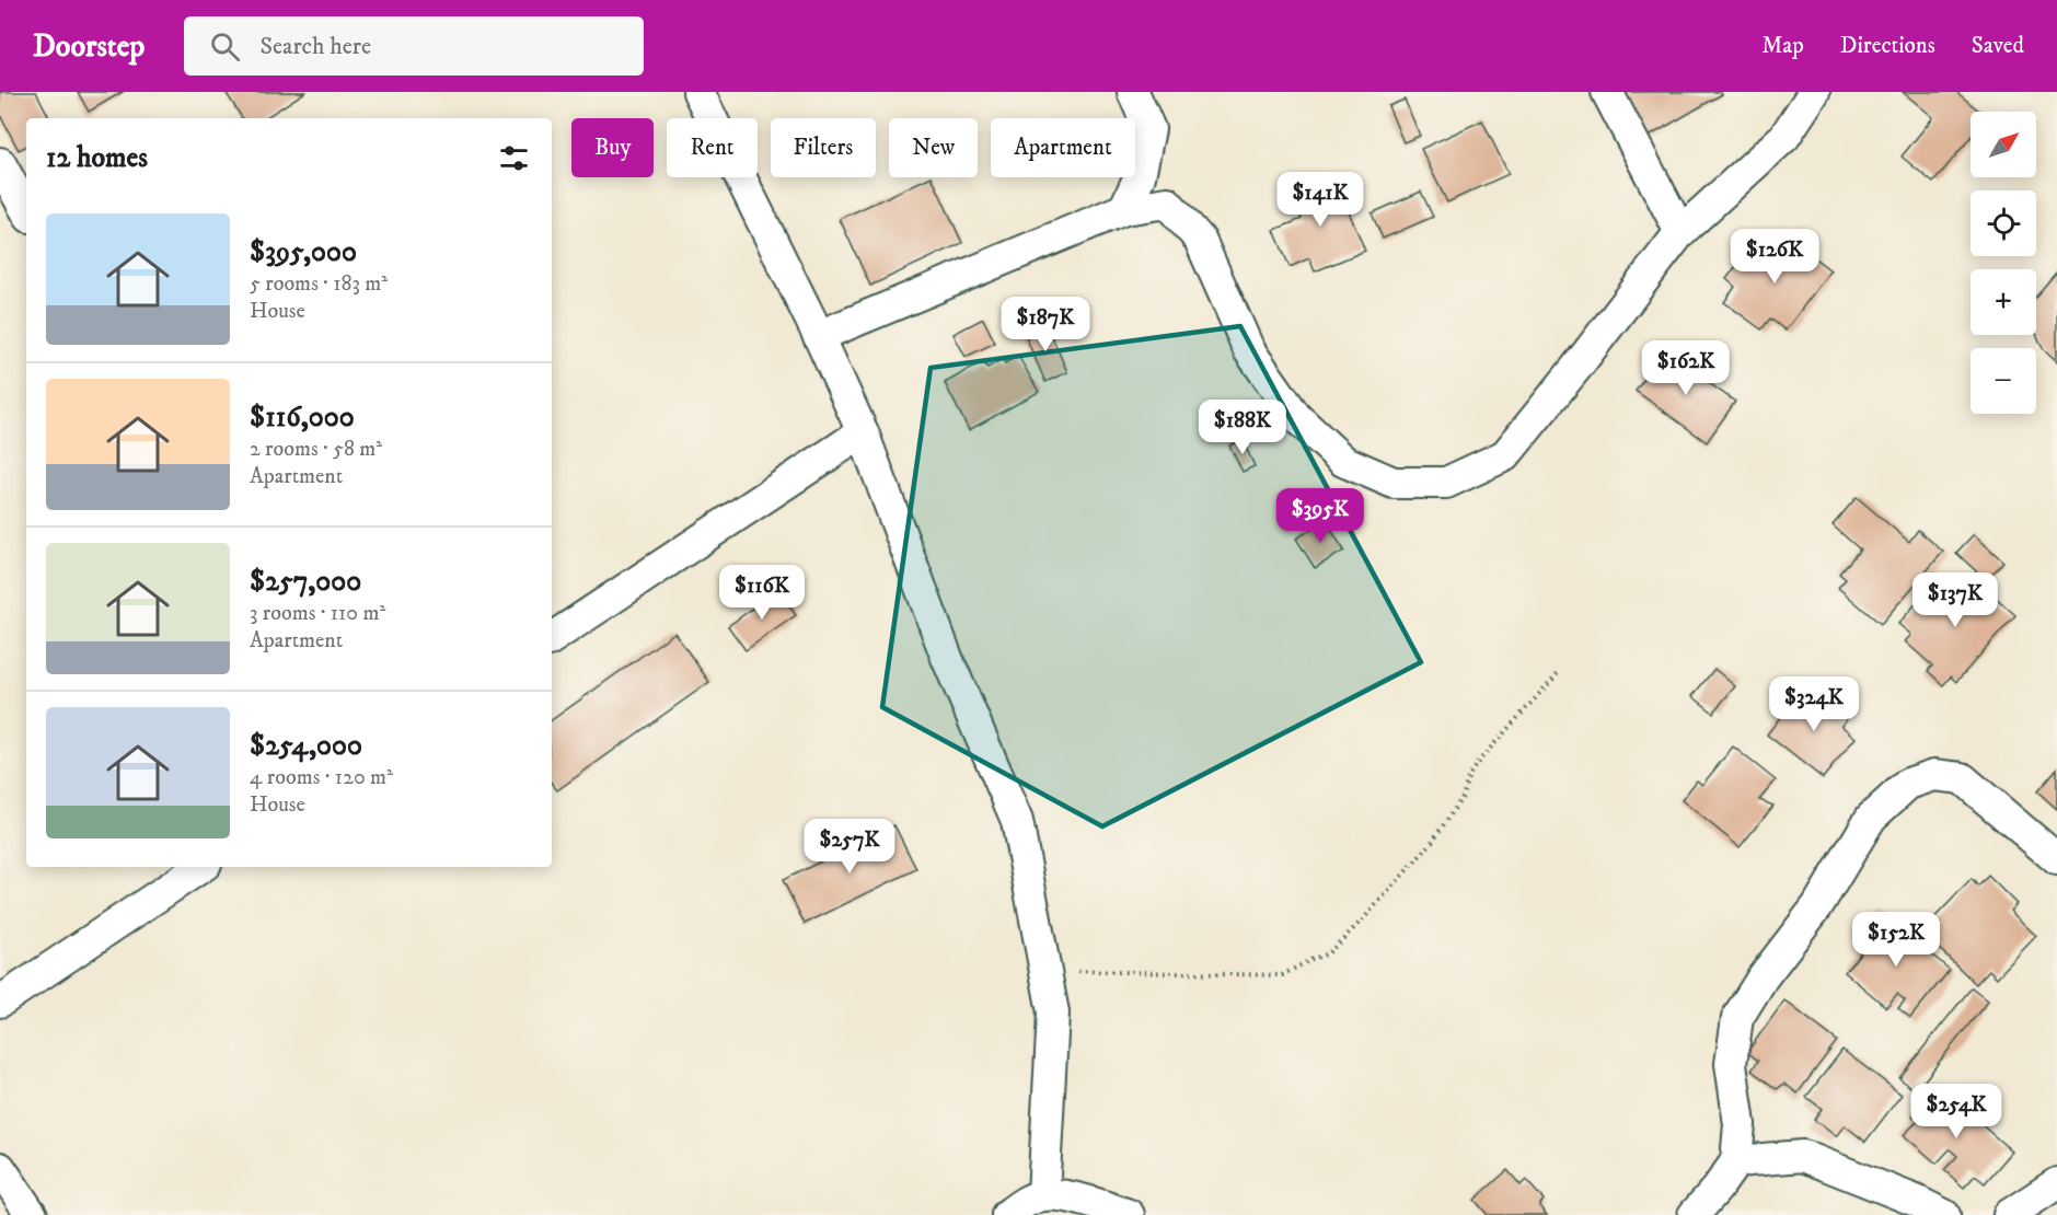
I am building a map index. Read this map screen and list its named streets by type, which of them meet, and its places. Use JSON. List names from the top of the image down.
{
  "north": "top right",
  "page": {
    "header": "Doorstep",
    "search": "Search here",
    "nav": ["Map", "Directions", "Saved"],
    "map_buttons": ["+", "−"],
    "chip": [
      "Buy",
      "Rent",
      "Filters",
      "New",
      "Apartment"
    ],
    "heading": "12 homes",
    "price": [
      "$141K",
      "$126K",
      "$187K",
      "$162K",
      "$188K",
      "$395K",
      "$116K",
      "$137K",
      "$324K",
      "$257K",
      "$152K",
      "$254K"
    ],
    "list": [
      {
        "name": "$395,000",
        "note": "5 rooms · 183 m² · House"
      },
      {
        "name": "$116,000",
        "note": "2 rooms · 58 m² · Apartment"
      },
      {
        "name": "$257,000",
        "note": "3 rooms · 110 m² · Apartment"
      },
      {
        "name": "$254,000",
        "note": "4 rooms · 120 m² · House"
      }
    ]
  }
}
